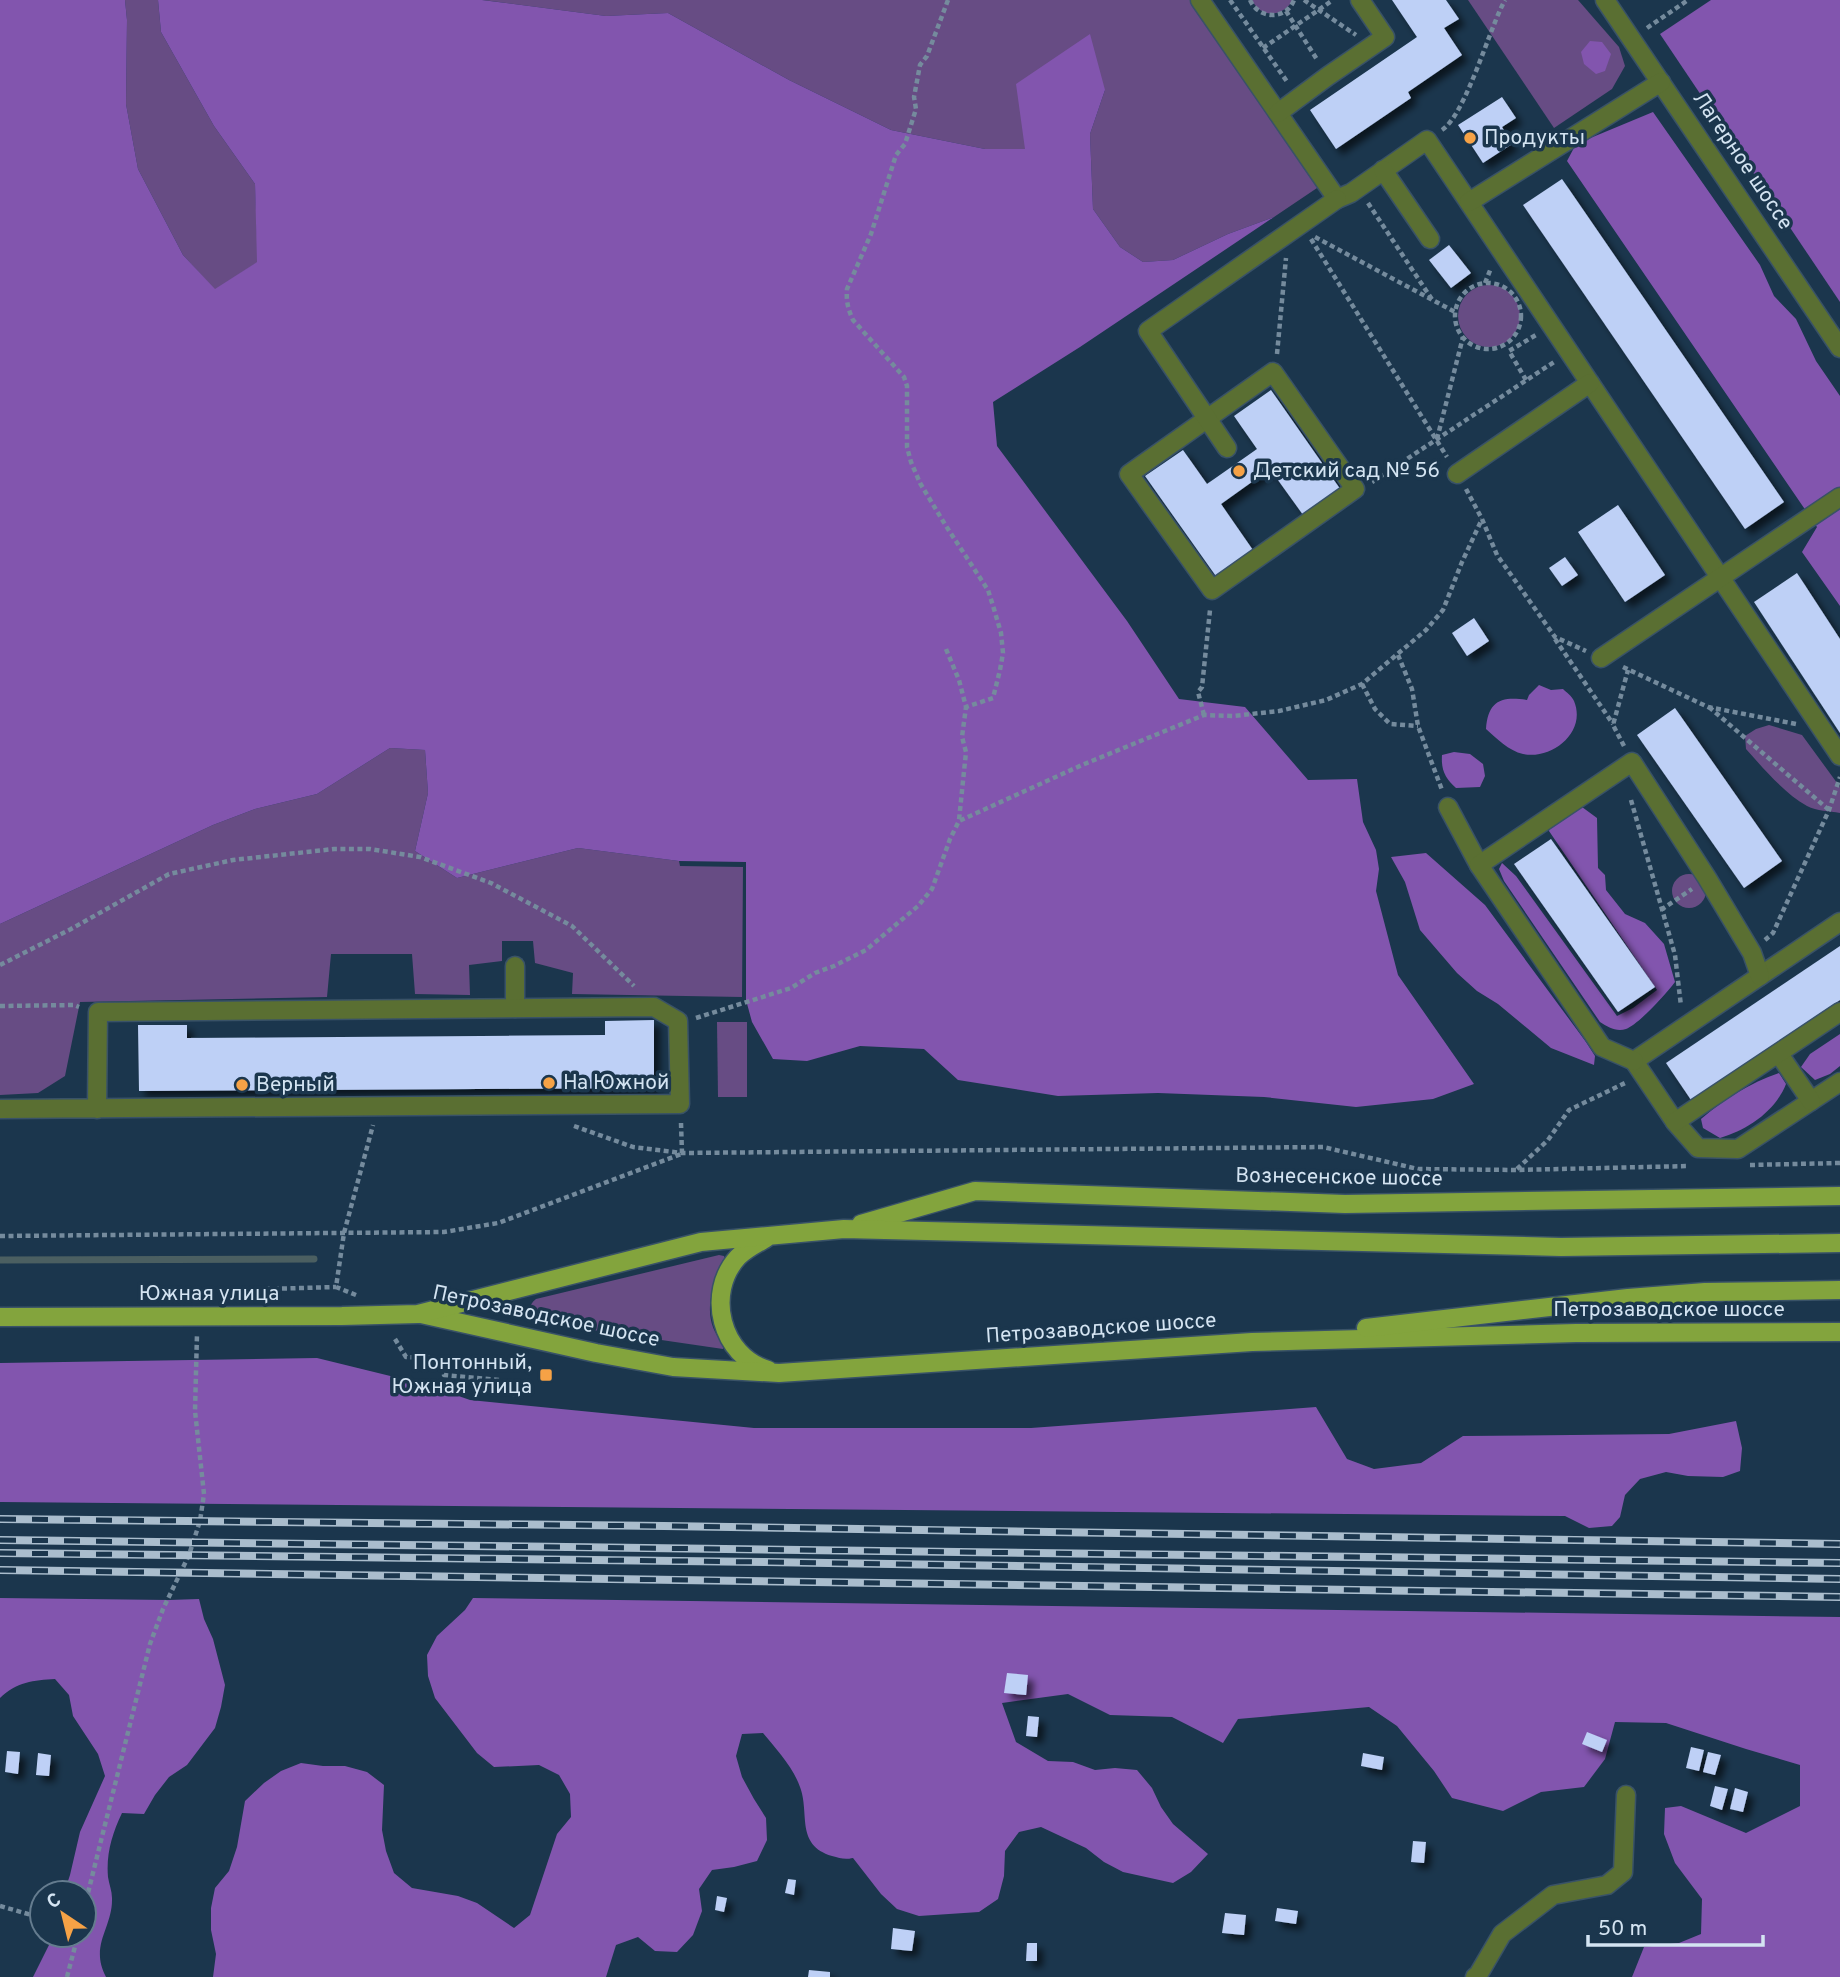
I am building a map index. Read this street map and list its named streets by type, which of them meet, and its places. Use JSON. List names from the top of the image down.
{
  "streets": {
    "main road": ["Вознесенское шоссе", "Южная улица", "Петрозаводское шоссе"],
    "street": ["Лагерное шоссе"]
  },
  "crossings": [
    ["Вознесенское шоссе", "Петрозаводское шоссе"],
    ["Южная улица", "Петрозаводское шоссе"]
  ],
  "places": {
    "other": [
      "Продукты",
      "Детский сад № 56",
      "На Южной",
      "Верный"
    ],
    "transit": ["Понтонный, Южная улица"]
  },
  "scale_bar": "50 m",
  "north": "top left"
}
